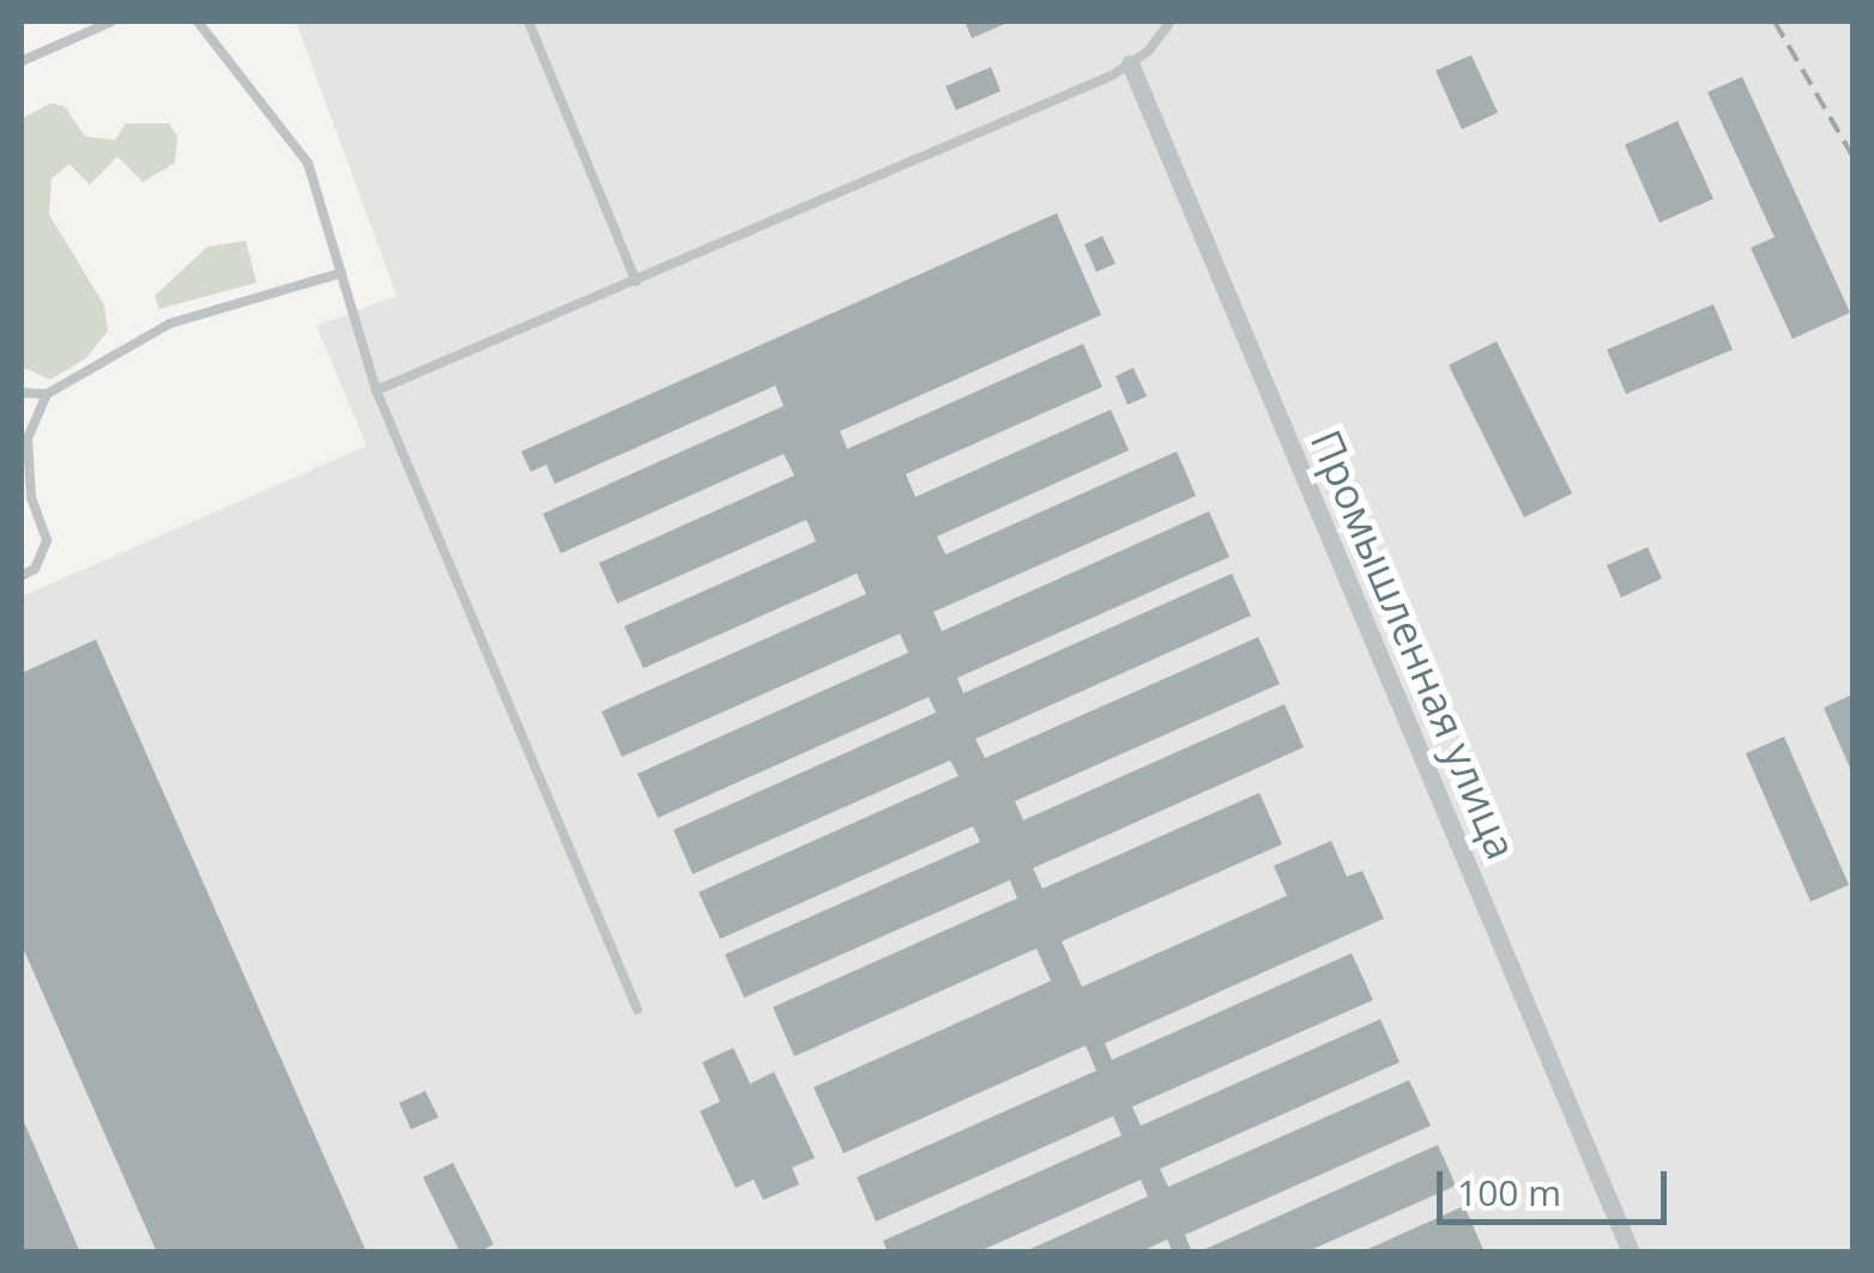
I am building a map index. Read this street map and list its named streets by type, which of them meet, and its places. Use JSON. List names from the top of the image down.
{
  "streets": {
    "street": ["Промышленная улица"]
  },
  "scale_bar": "100 m"
}
